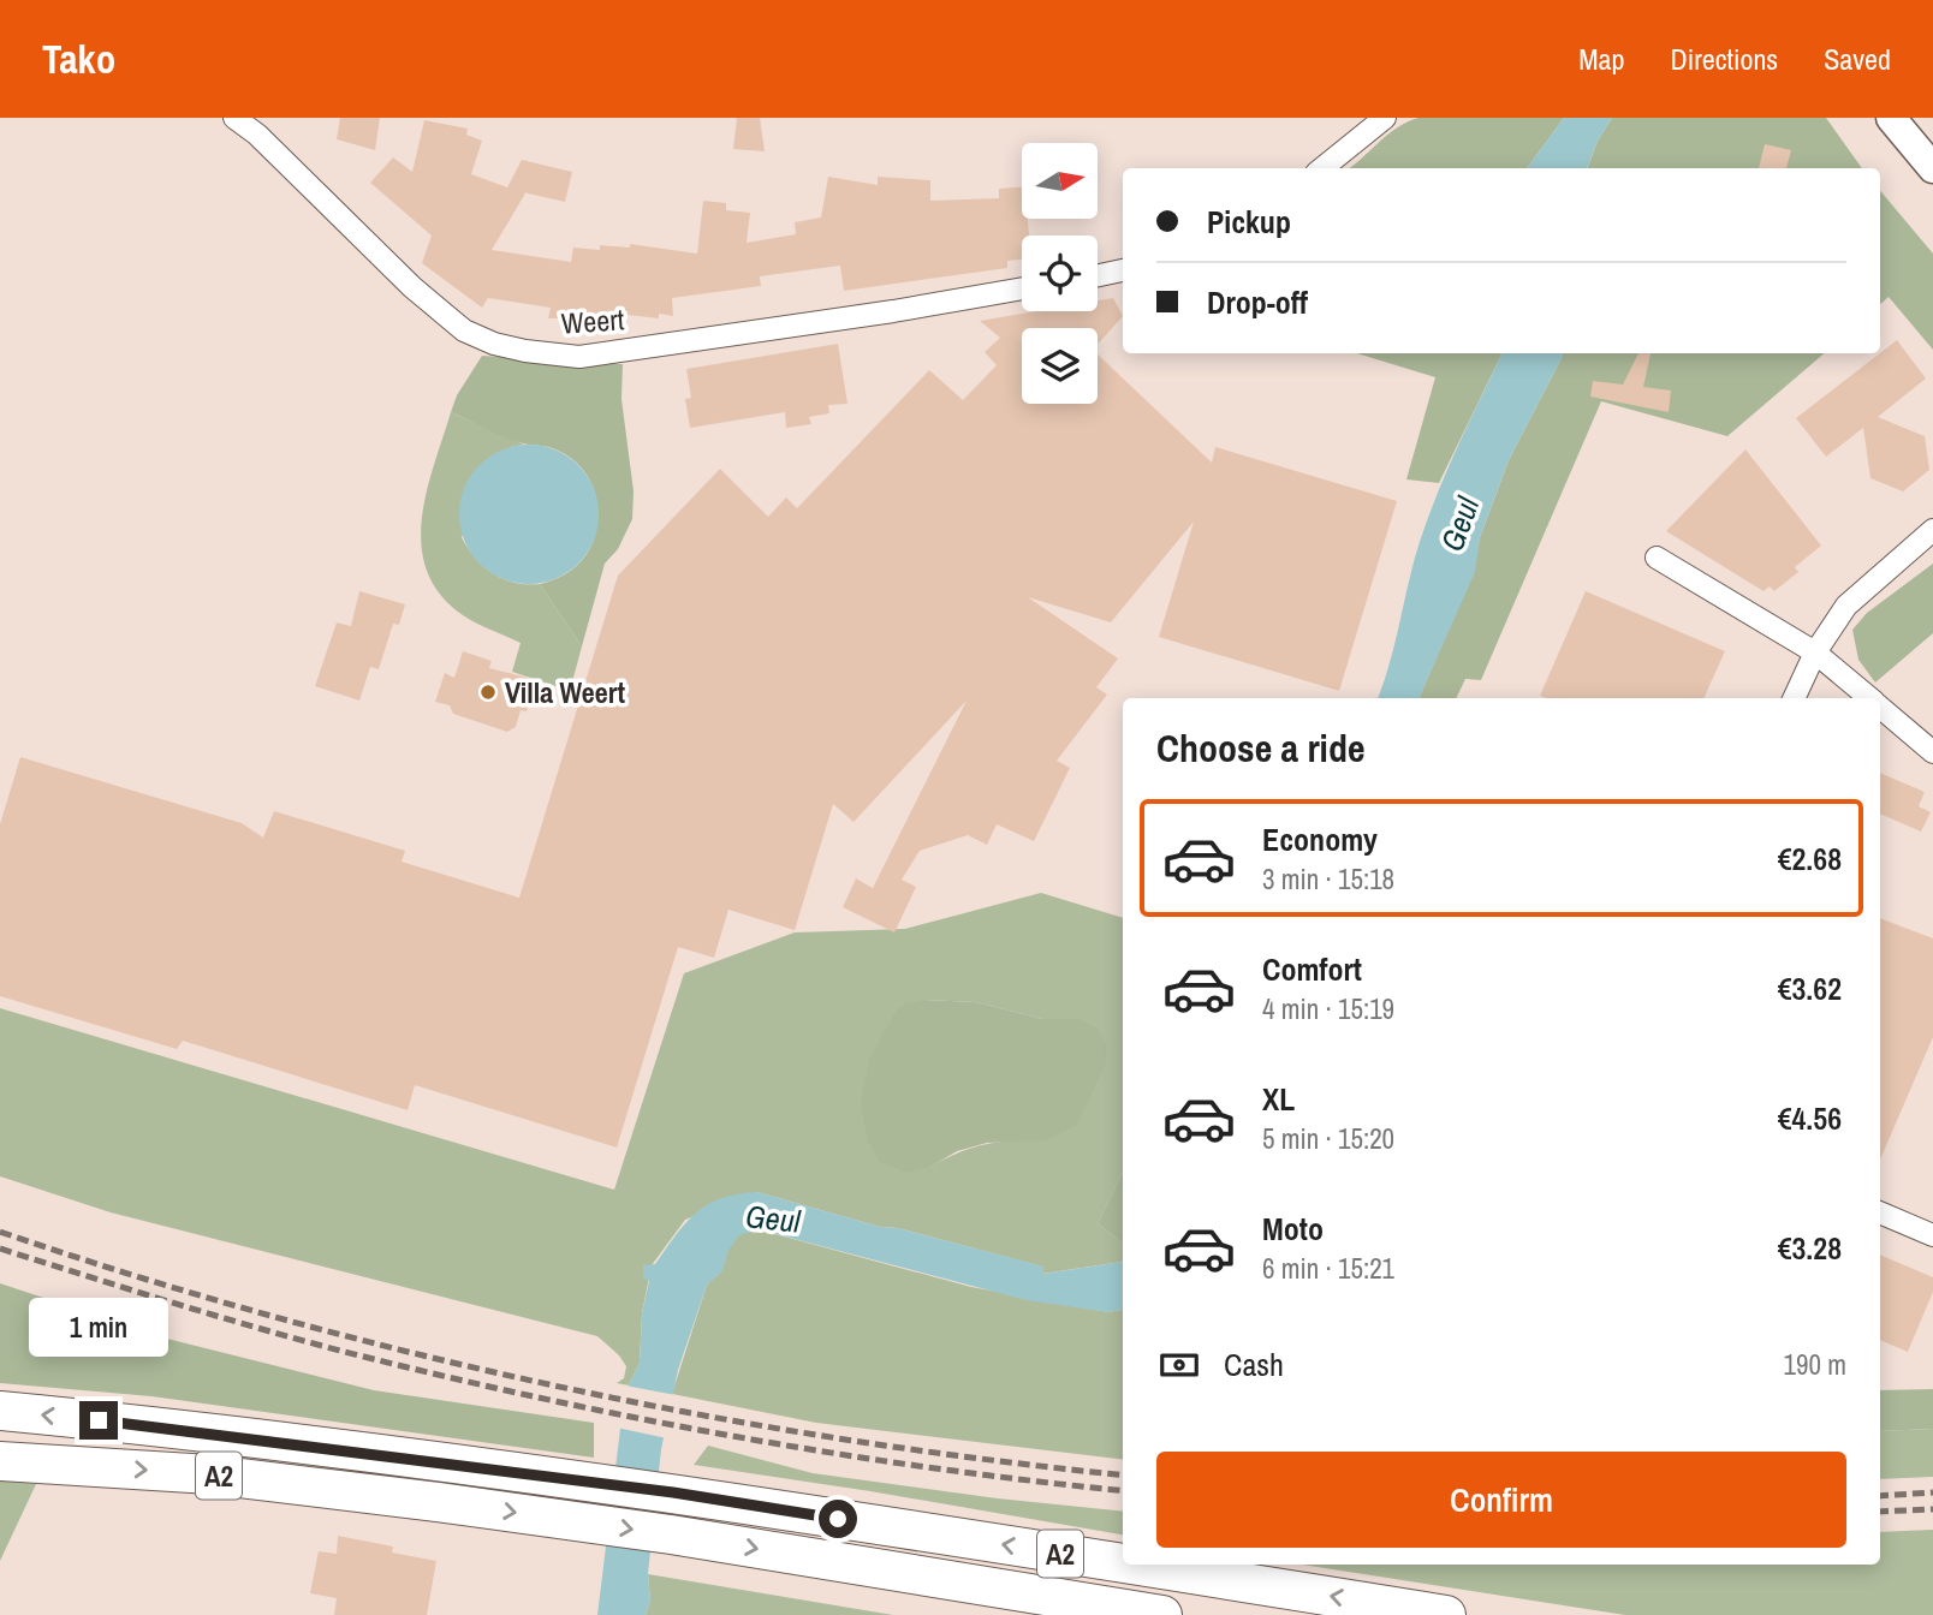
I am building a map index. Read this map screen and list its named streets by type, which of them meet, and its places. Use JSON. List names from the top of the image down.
{
  "streets": {
    "highway": ["A2"],
    "street": ["Weert"]
  },
  "water": ["Geul"],
  "places": ["Villa Weert"],
  "north": "right",
  "page": {
    "header": "Tako",
    "nav": ["Map", "Directions", "Saved"],
    "banner": ["Pickup", "Drop-off"],
    "heading": "Choose a ride",
    "list": [
      {
        "name": "Economy",
        "note": "3 min · 15:18",
        "value": "€2.68"
      },
      {
        "name": "Comfort",
        "note": "4 min · 15:19",
        "value": "€3.62"
      },
      {
        "name": "XL",
        "note": "5 min · 15:20",
        "value": "€4.56"
      },
      {
        "name": "Moto",
        "note": "6 min · 15:21",
        "value": "€3.28"
      }
    ],
    "bubble": "1 min",
    "pay": ["Cash", "190 m"],
    "buttons": "Confirm"
  }
}
